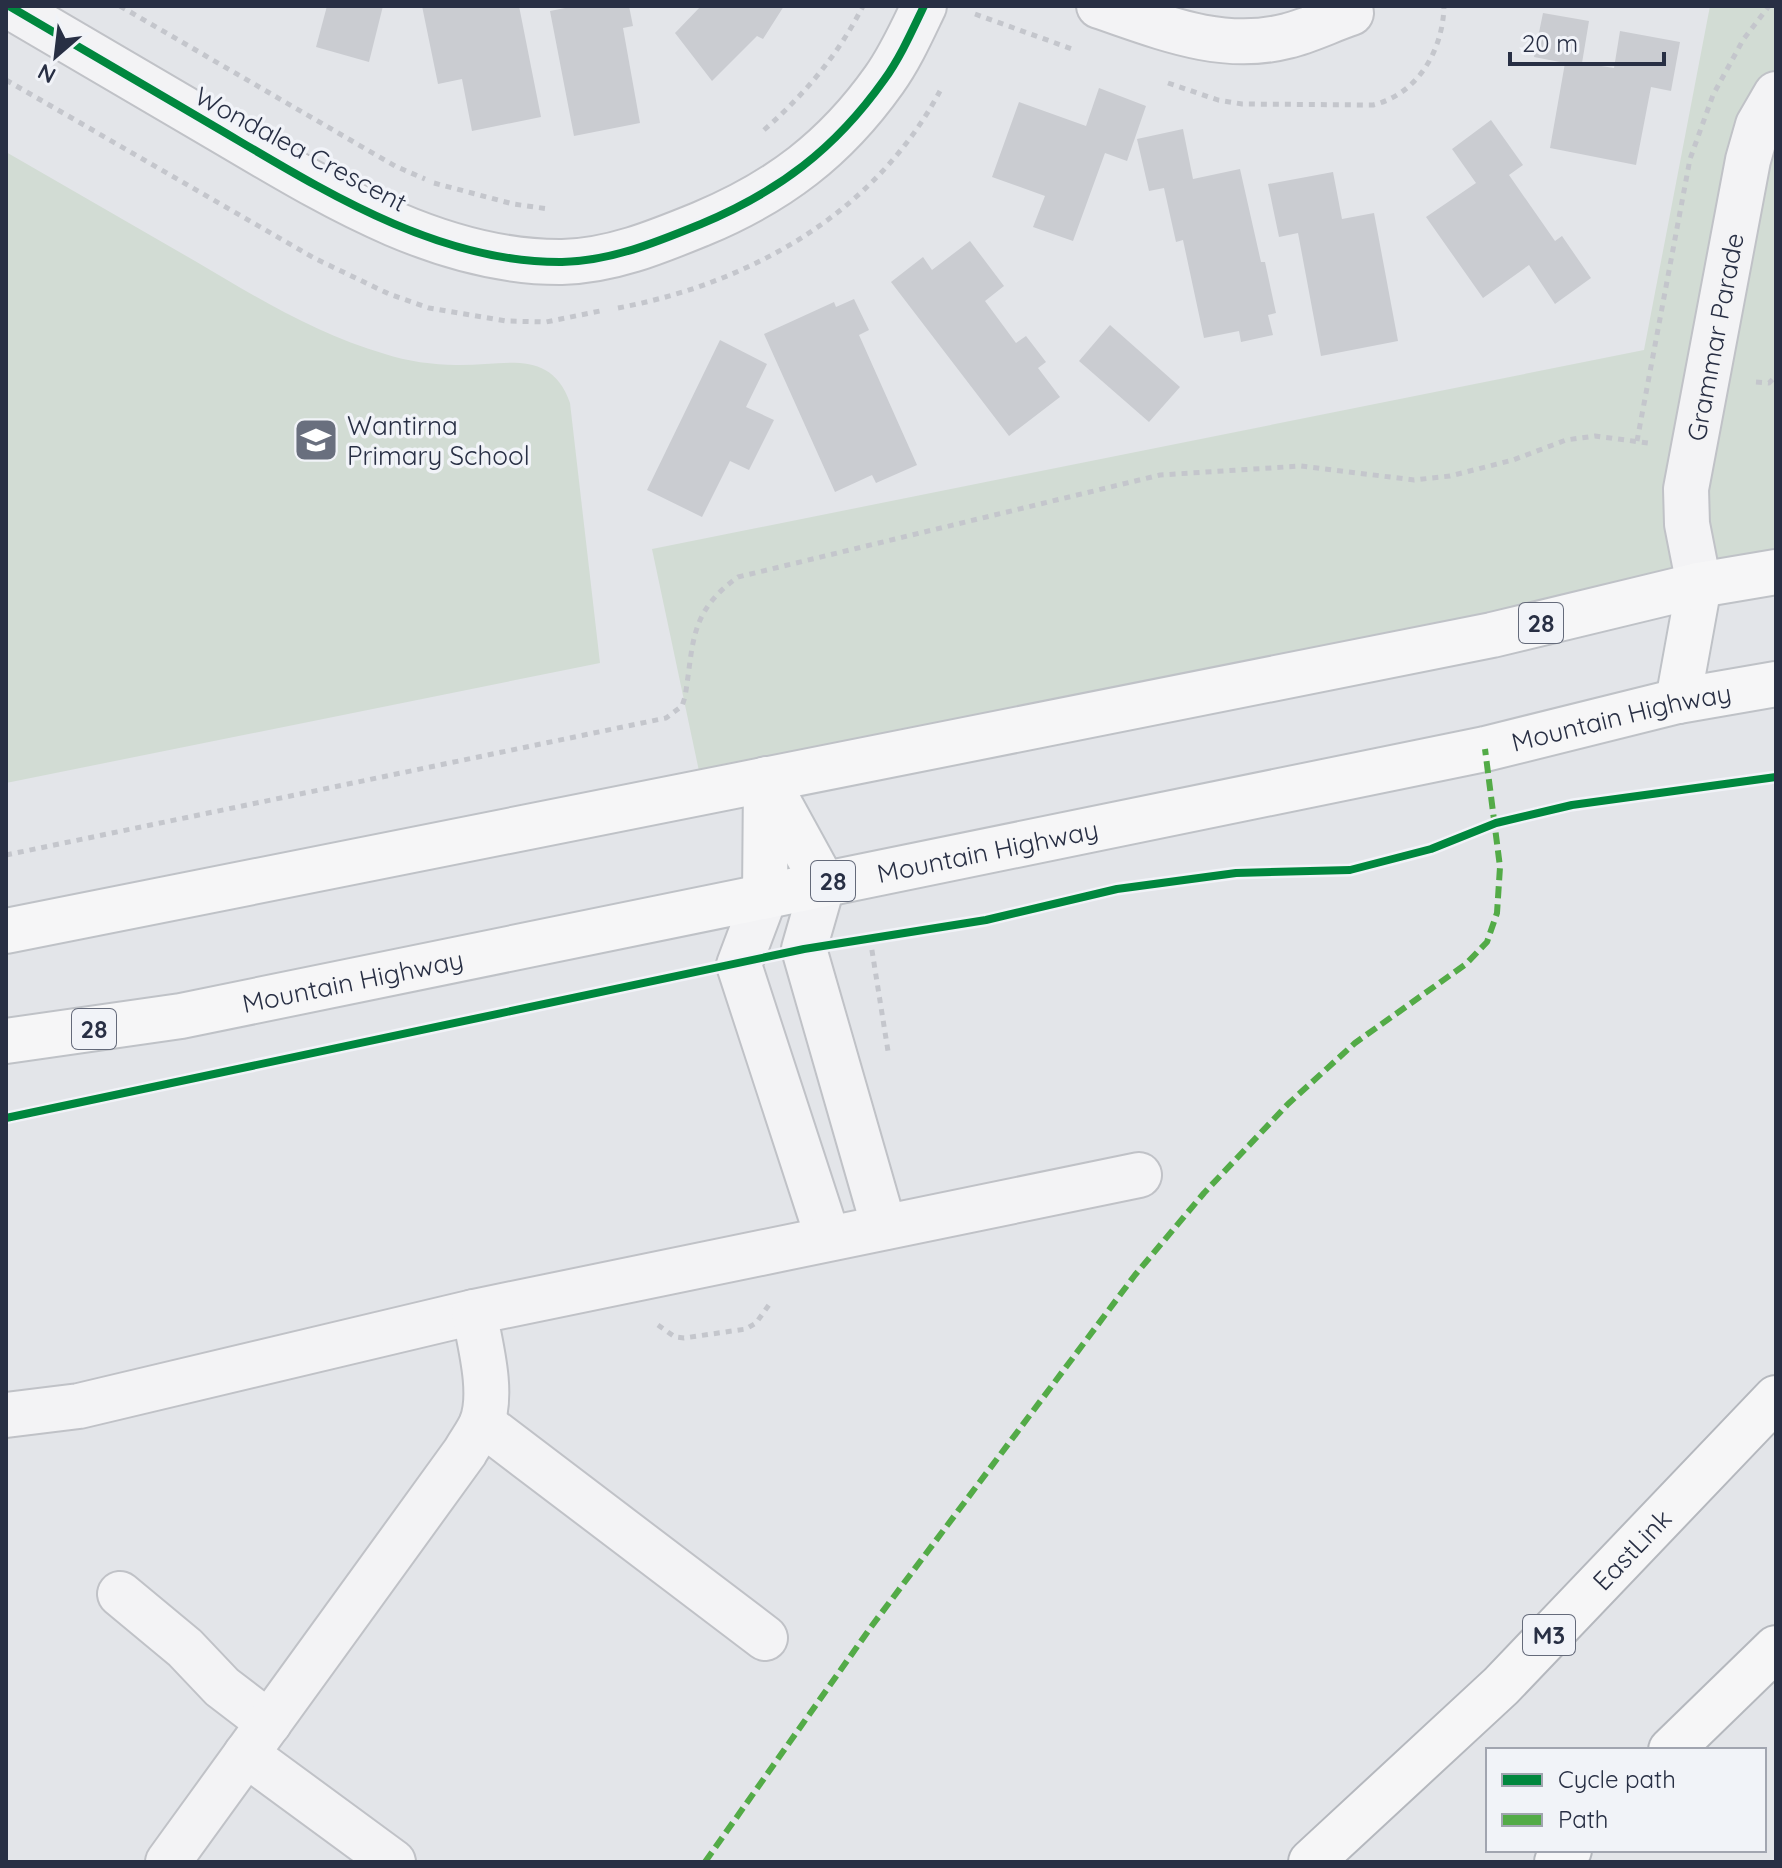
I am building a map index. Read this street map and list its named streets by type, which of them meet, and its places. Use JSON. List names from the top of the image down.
{
  "streets": {
    "main road": [
      "28",
      "Mountain Highway",
      "EastLink",
      "M3"
    ],
    "street": ["Wondalea Crescent", "Grammar Parade"]
  },
  "crossings": [
    ["Grammar Parade", "28"]
  ],
  "places": {
    "school or university": ["Wantirna Primary School"]
  },
  "legend": ["Cycle path", "Path"],
  "scale_bar": "20 m",
  "north": "bottom left"
}
